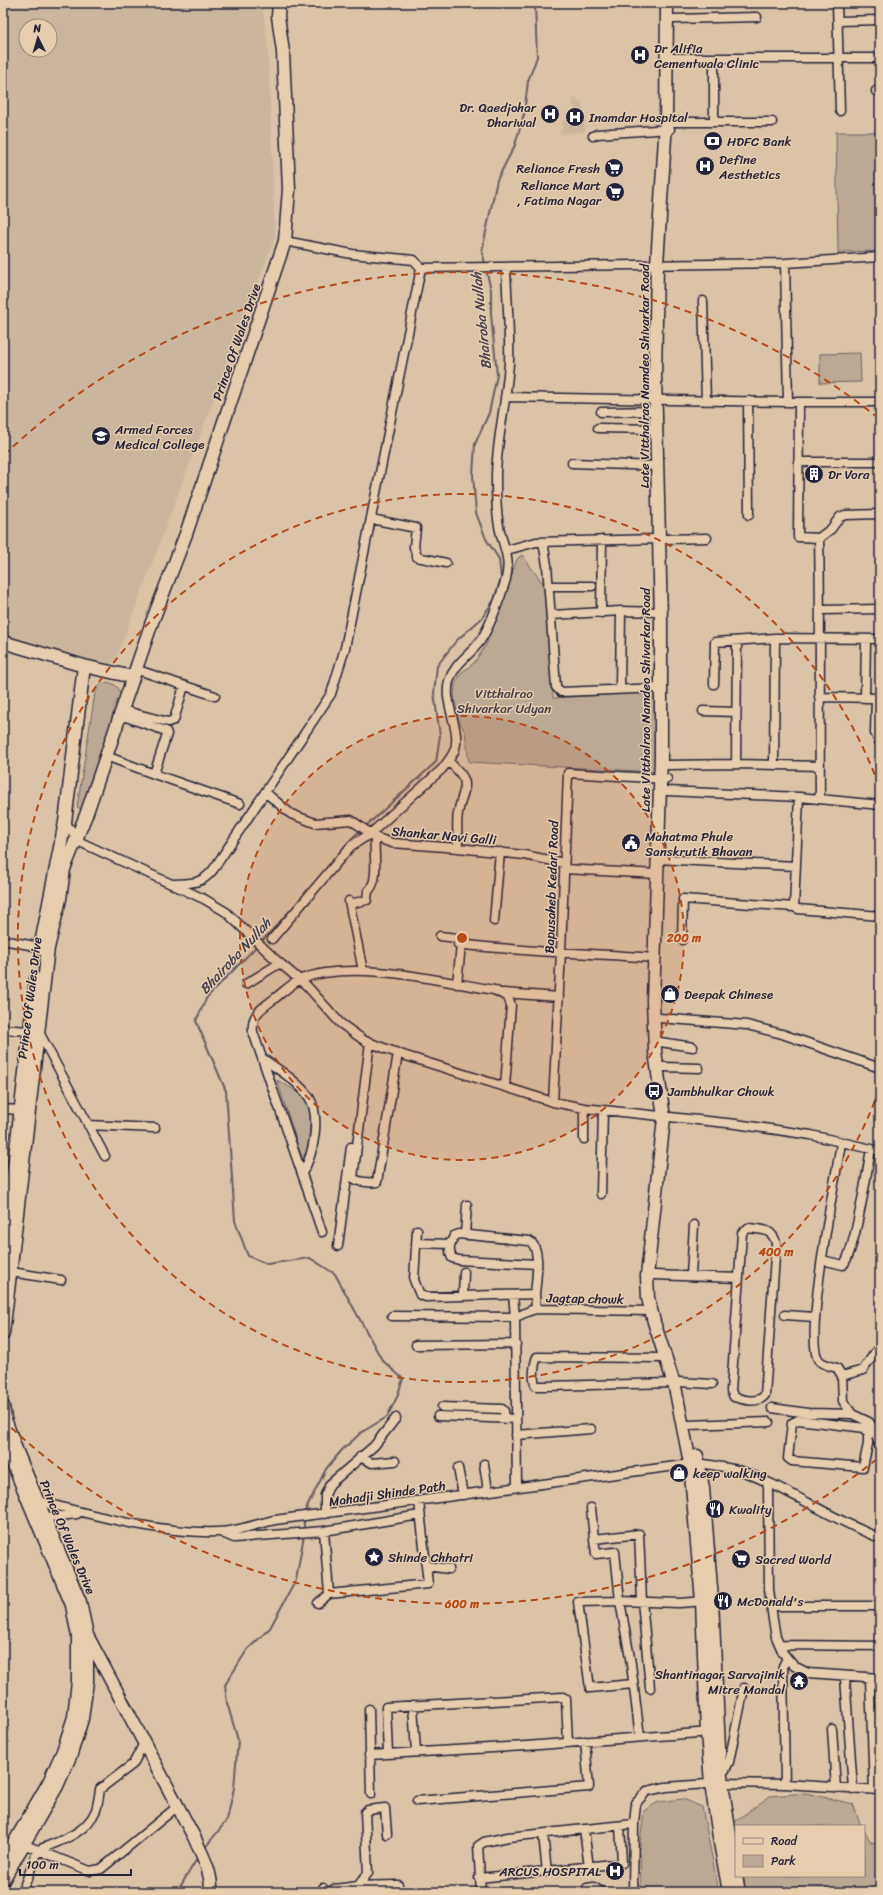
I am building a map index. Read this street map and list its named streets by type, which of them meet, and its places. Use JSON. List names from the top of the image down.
{
  "streets": {
    "street": [
      "Prince Of Wales Drive",
      "Late Vitthalrao Namdeo Shivarkar Road",
      "Shankar Navi Galli",
      "Bapusaheb Kedari Road",
      "Jagtap chowk",
      "Mahadji Shinde Path"
    ]
  },
  "crossings": [
    ["Prince Of Wales Drive", "Mahadji Shinde Path"],
    ["Late Vitthalrao Namdeo Shivarkar Road", "Shankar Navi Galli"],
    ["Late Vitthalrao Namdeo Shivarkar Road", "Bapusaheb Kedari Road"],
    ["Late Vitthalrao Namdeo Shivarkar Road", "Jagtap chowk"],
    ["Late Vitthalrao Namdeo Shivarkar Road", "Mahadji Shinde Path"],
    ["Shankar Navi Galli", "Bapusaheb Kedari Road"]
  ],
  "water": ["Bhairoba Nullah"],
  "parks": ["Vitthalrao Shivarkar Udyan"],
  "places": {
    "hospital": [
      "Dr Alifia Cementwala Clinic",
      "Dr. Qaedjohar Dhariwal",
      "Inamdar Hospital",
      "Define Aesthetics",
      "ARCUS HOSPITAL"
    ],
    "bank": ["HDFC Bank"],
    "supermarket": ["Reliance Fresh", "Reliance Mart , Fatima Nagar", "Sacred World"],
    "school or university": ["Armed Forces Medical College"],
    "building": ["Dr Vora"],
    "public building": ["Mahatma Phule Sanskrutik Bhavan"],
    "shop": ["Deepak Chinese", "keep walking"],
    "bus stop": ["Jambhulkar Chowk"],
    "restaurant": ["Kwality", "McDonald's"],
    "place": ["Shinde Chhatri"],
    "temple": ["Shantinagar Sarvajinik Mitre Mandal"]
  },
  "legend": ["Road", "Park"],
  "scale_bar": "100 m",
  "north": "top",
  "rings": ["200 m", "400 m", "600 m"]
}
